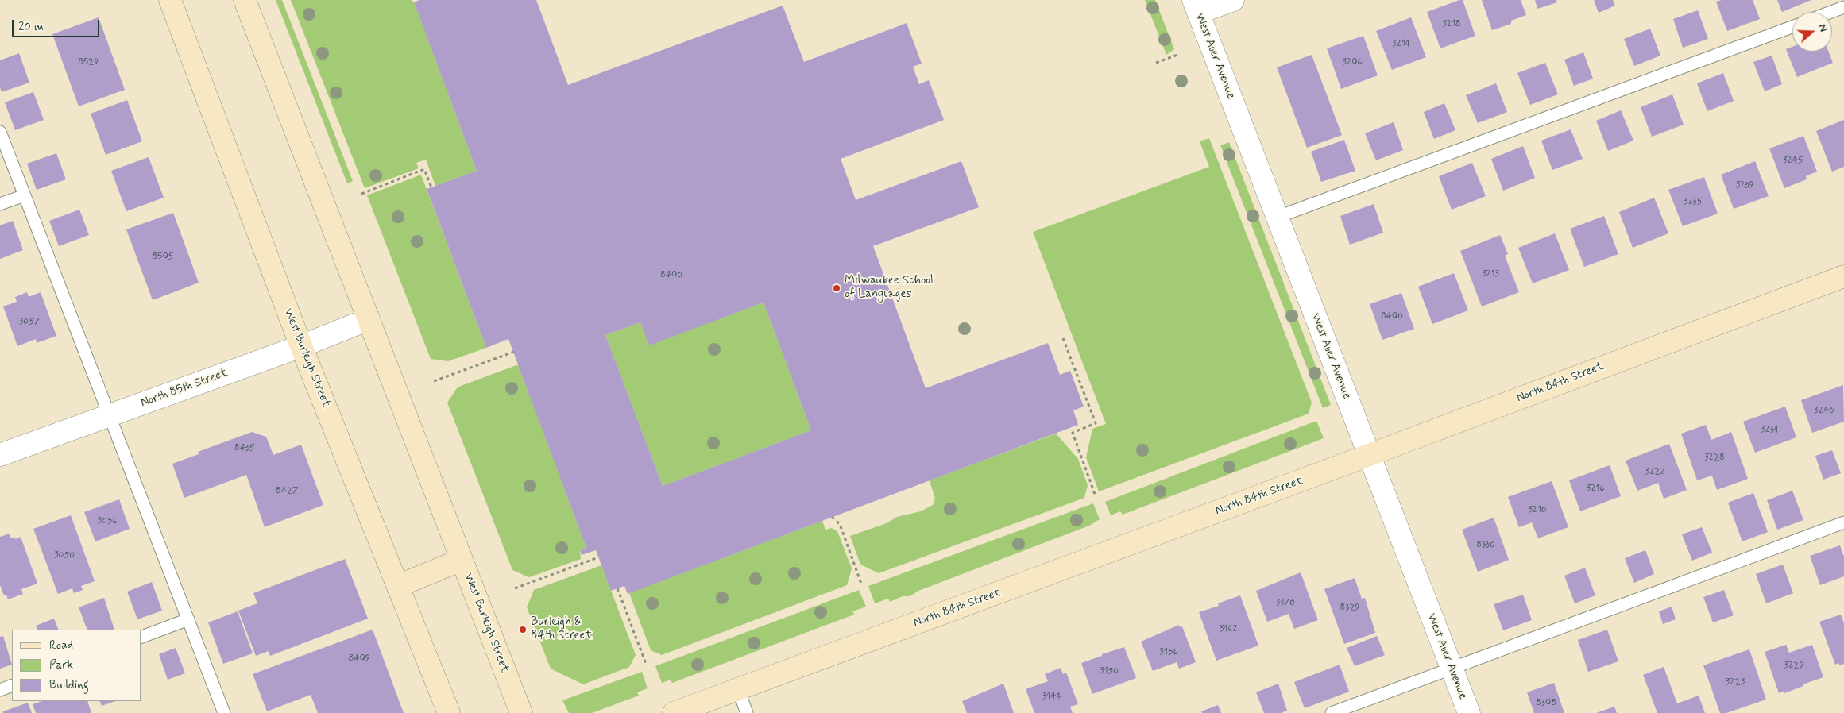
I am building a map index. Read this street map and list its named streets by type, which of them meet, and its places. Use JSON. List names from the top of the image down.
{
  "streets": {
    "main road": ["West Burleigh Street", "North 84th Street"],
    "street": ["West Auer Avenue", "North 85th Street"]
  },
  "crossings": [
    ["West Auer Avenue", "North 84th Street"],
    ["West Burleigh Street", "North 85th Street"]
  ],
  "places": ["Milwaukee School of Languages", "Burleigh & 84th Street"],
  "house_numbers": [
    "3218",
    "3214",
    "8529",
    "3206",
    "3245",
    "3239",
    "3235",
    "8505",
    "3213",
    "8400",
    "8400",
    "3057",
    "3240",
    "3234",
    "8435",
    "3228",
    "3222",
    "3216",
    "8427",
    "3210",
    "3056",
    "8330",
    "3050",
    "3170",
    "8329",
    "3162",
    "3156",
    "8409",
    "3229",
    "3150",
    "3223",
    "3144",
    "8308"
  ],
  "legend": ["Road", "Park", "Building"],
  "scale_bar": "20 m",
  "north": "right"
}
